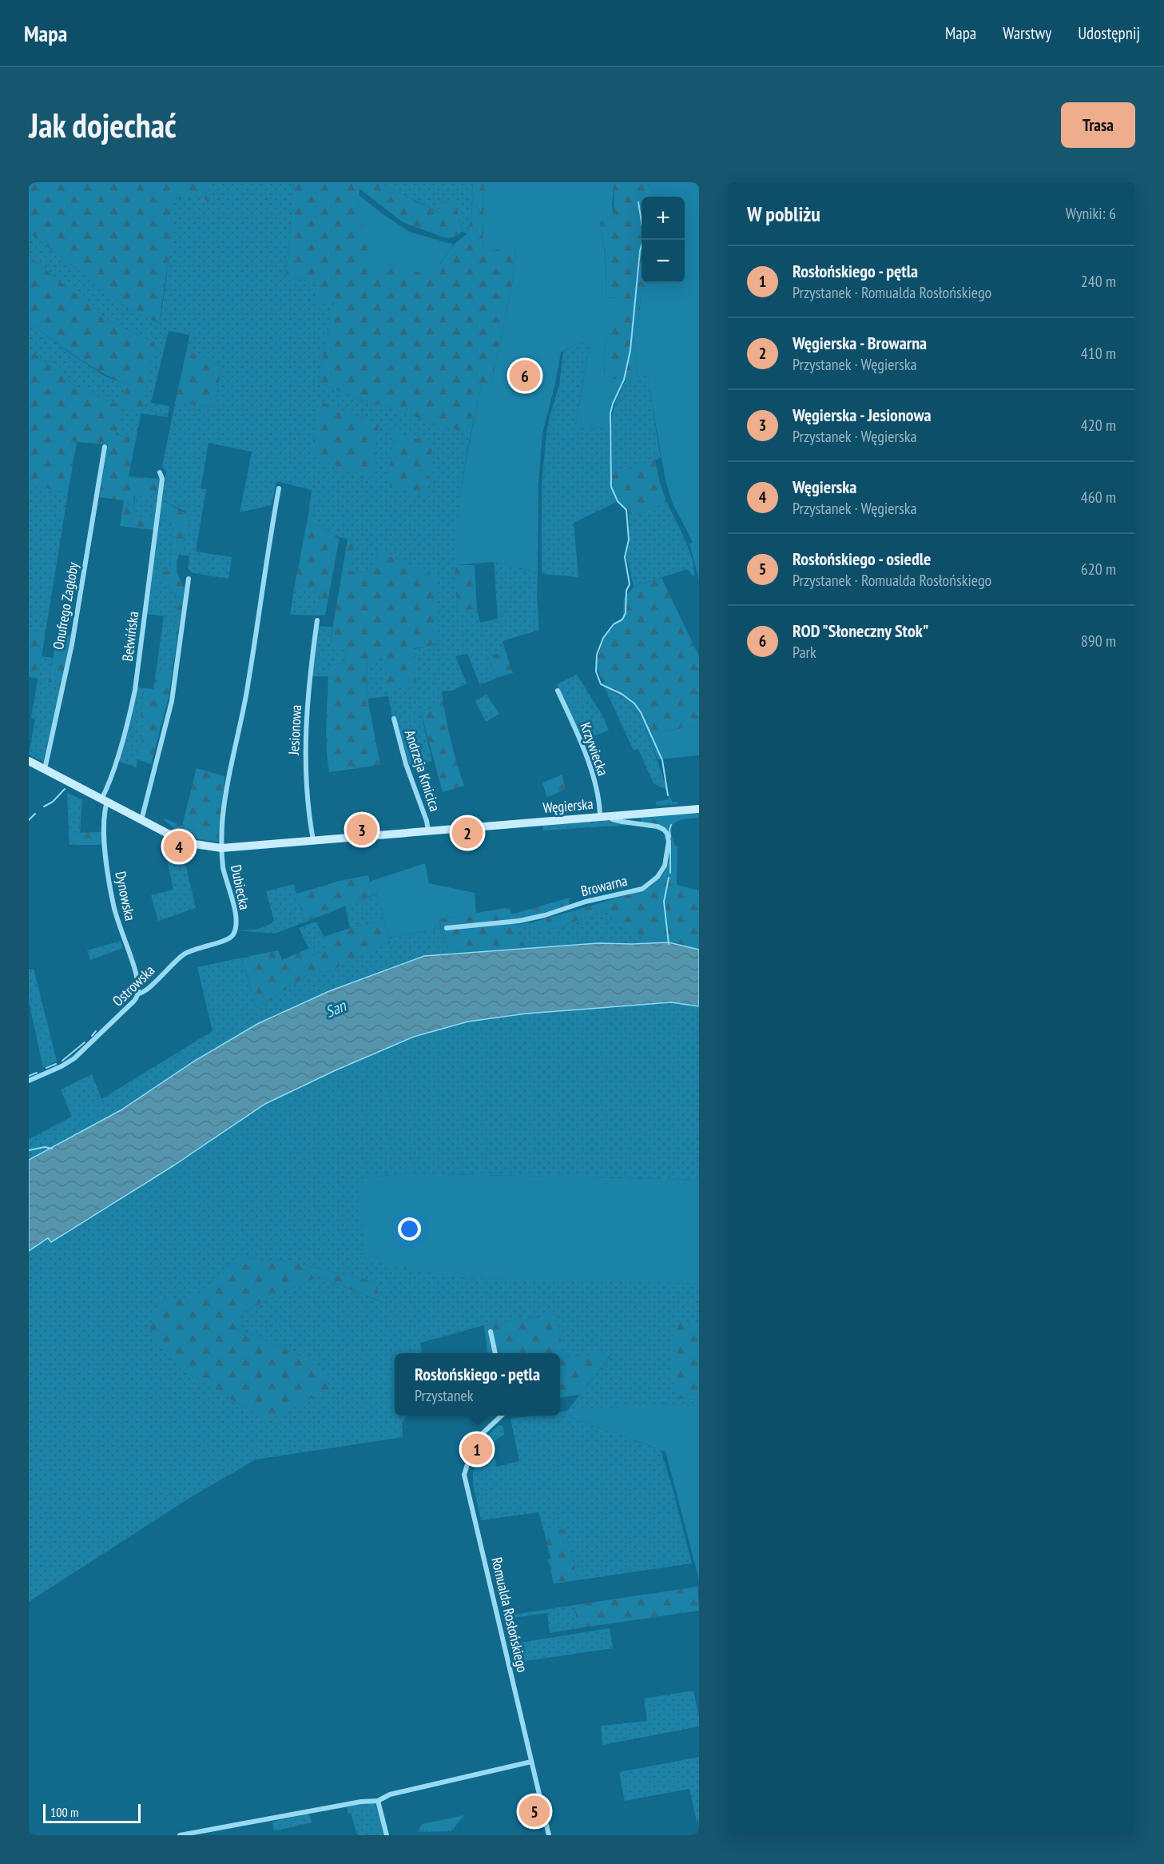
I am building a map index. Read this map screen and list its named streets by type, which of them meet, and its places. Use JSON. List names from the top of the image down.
{
  "streets": {
    "main road": ["Węgierska"],
    "street": [
      "Onufrego Zagłoby",
      "Bełwińska",
      "Jesionowa",
      "Krzywiecka",
      "Andrzeja Kmicica",
      "Browarna",
      "Dubiecka",
      "Dynowska",
      "Ostrowska",
      "Romualda Rosłońskiego"
    ]
  },
  "crossings": [
    ["Onufrego Zagłoby", "Węgierska"],
    ["Bełwińska", "Węgierska"],
    ["Bełwińska", "Dynowska"],
    ["Jesionowa", "Węgierska"],
    ["Krzywiecka", "Węgierska"],
    ["Krzywiecka", "Browarna"],
    ["Andrzeja Kmicica", "Węgierska"],
    ["Węgierska", "Browarna"],
    ["Węgierska", "Dubiecka"],
    ["Węgierska", "Dynowska"],
    ["Dubiecka", "Ostrowska"],
    ["Dynowska", "Ostrowska"]
  ],
  "water": ["San"],
  "scale_bar": "100 m",
  "page": {
    "header": "Mapa",
    "nav": ["Mapa", "Warstwy", "Udostępnij"],
    "buttons": "Trasa",
    "title": "Jak dojechać",
    "heading": ["W pobliżu", "Wyniki: 6"],
    "map_buttons": ["+", "−"],
    "list": [
      {
        "mark": "1",
        "name": "Rosłońskiego - pętla",
        "note": "Przystanek · Romualda Rosłońskiego",
        "value": "240 m"
      },
      {
        "mark": "2",
        "name": "Węgierska - Browarna",
        "note": "Przystanek · Węgierska",
        "value": "410 m"
      },
      {
        "mark": "3",
        "name": "Węgierska - Jesionowa",
        "note": "Przystanek · Węgierska",
        "value": "420 m"
      },
      {
        "mark": "4",
        "name": "Węgierska",
        "note": "Przystanek · Węgierska",
        "value": "460 m"
      },
      {
        "mark": "5",
        "name": "Rosłońskiego - osiedle",
        "note": "Przystanek · Romualda Rosłońskiego",
        "value": "620 m"
      },
      {
        "mark": "6",
        "name": "ROD \"Słoneczny Stok\"",
        "note": "Park",
        "value": "890 m"
      }
    ],
    "pins": [
      "6",
      "3",
      "2",
      "4",
      "1",
      "5"
    ],
    "popup": ["Rosłońskiego - pętla", "Przystanek"],
    "scale": "100 m"
  }
}
